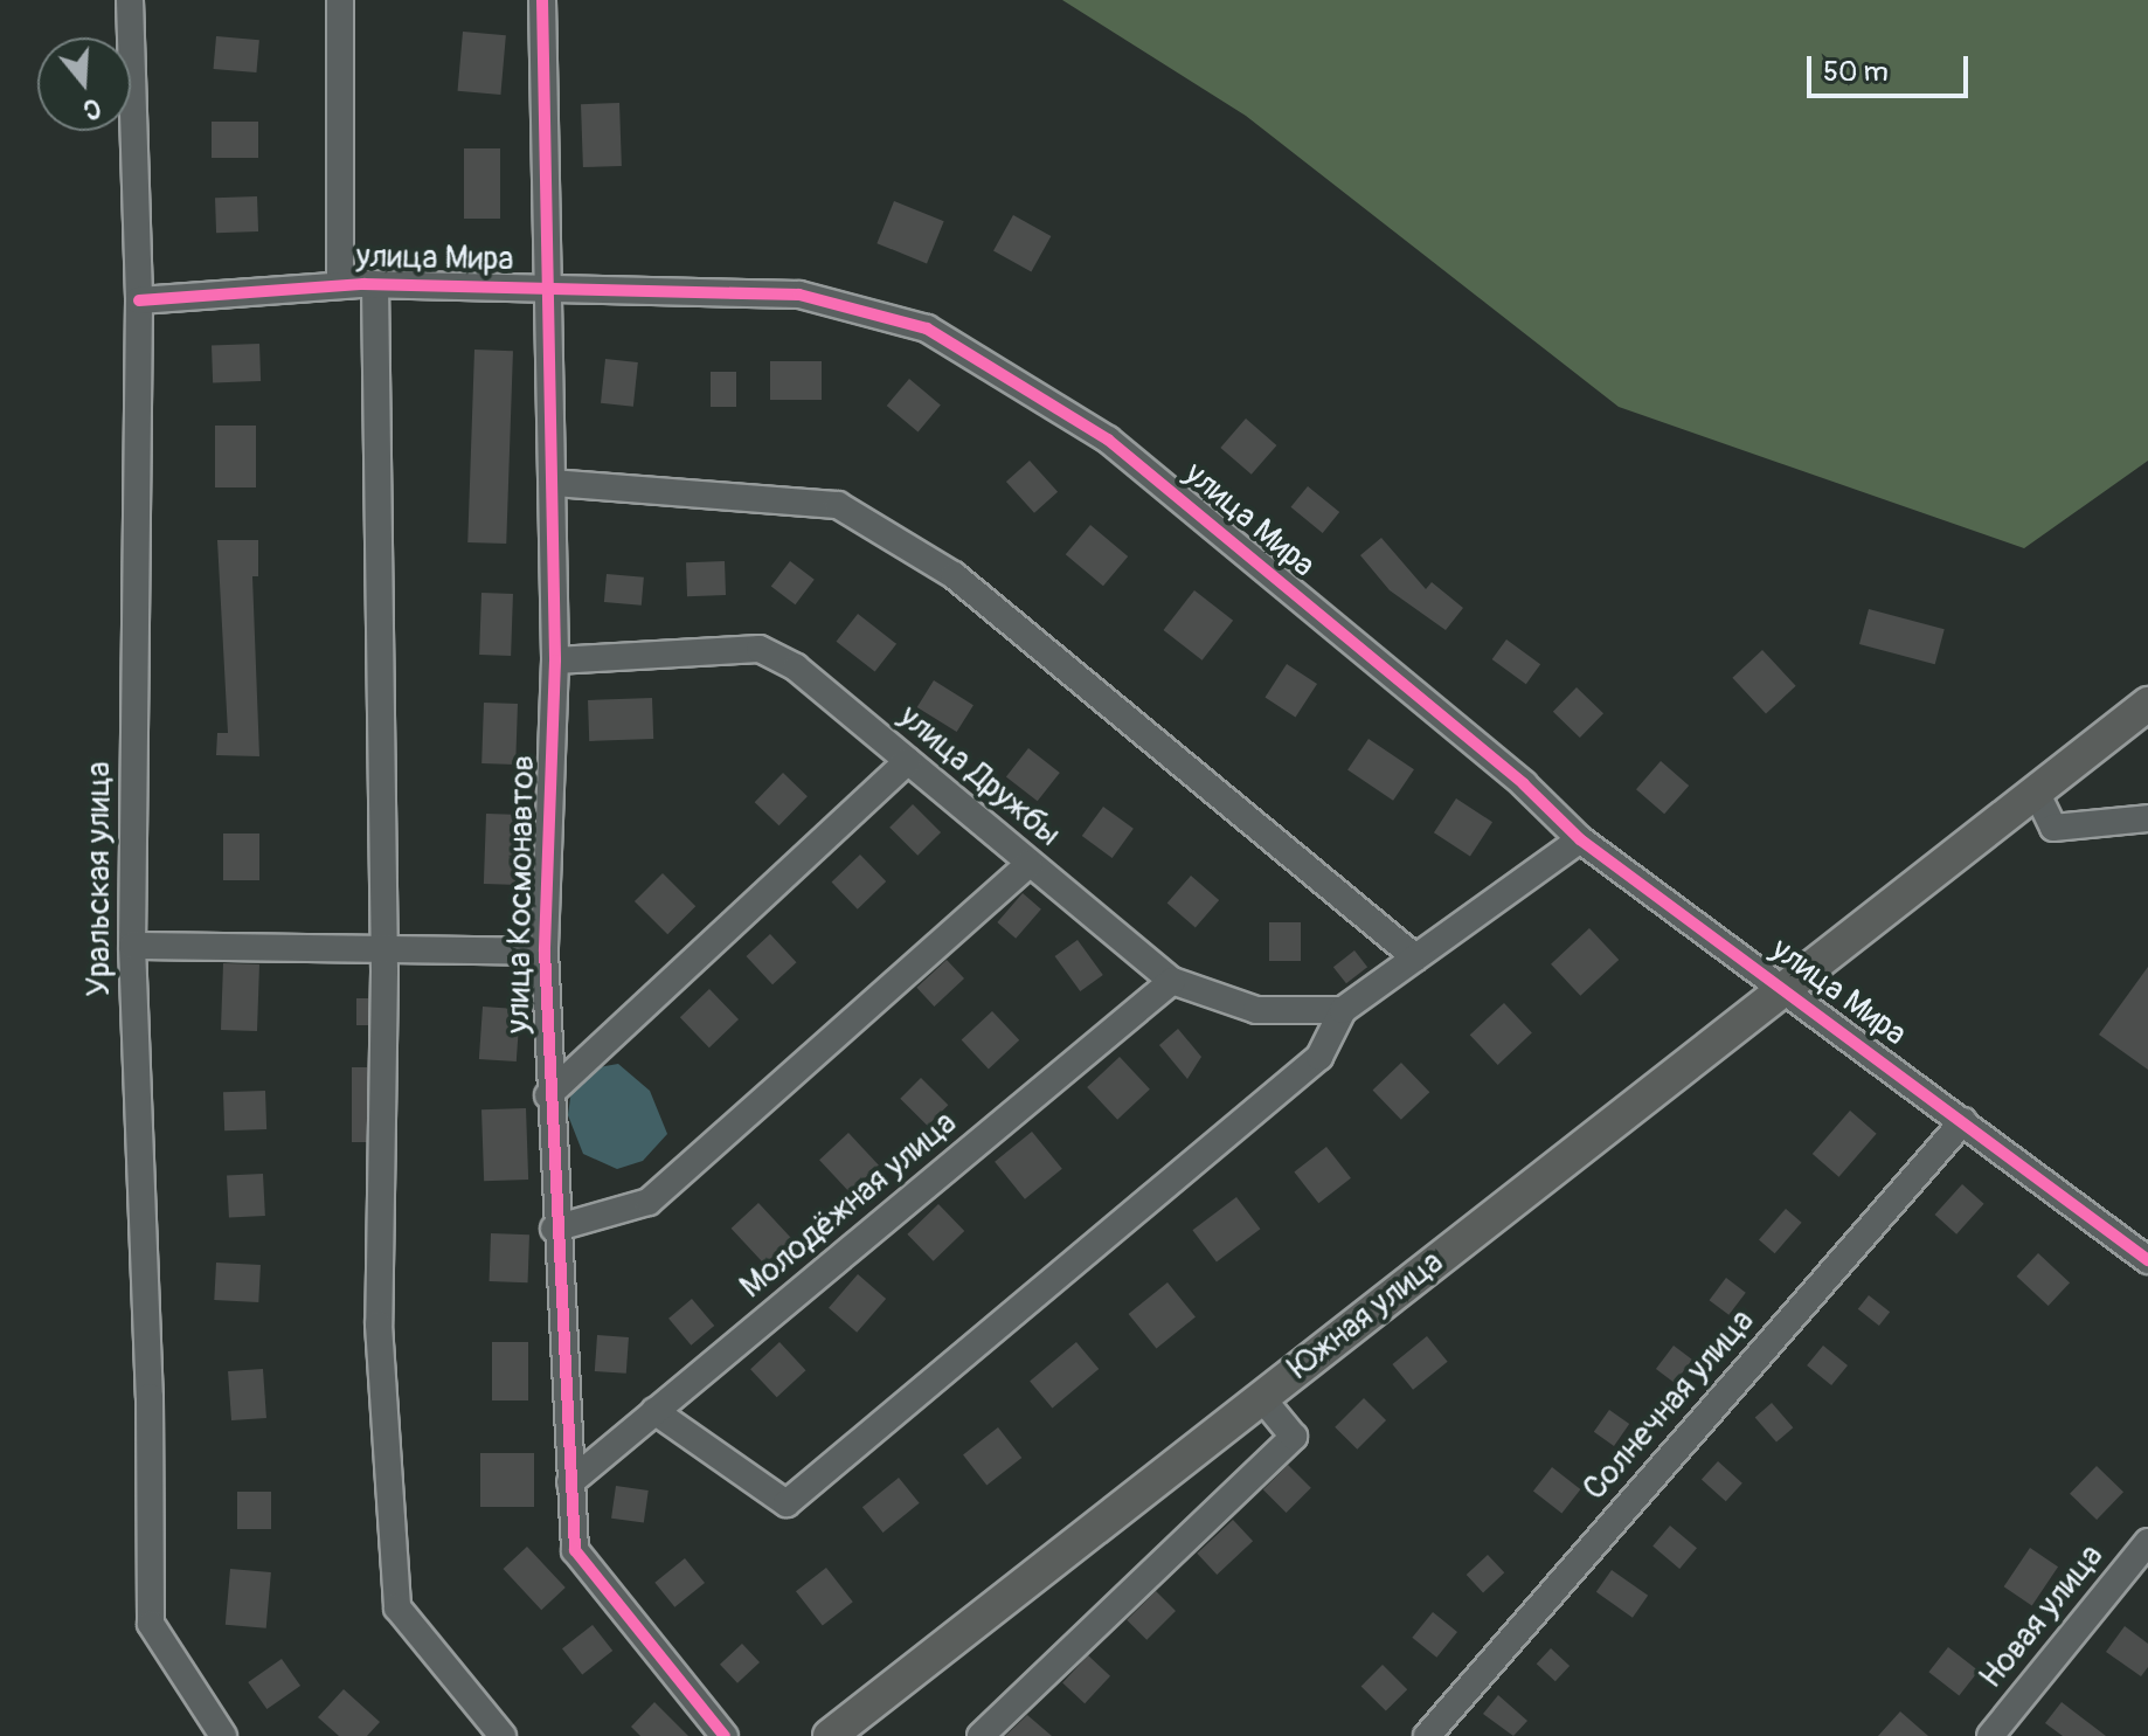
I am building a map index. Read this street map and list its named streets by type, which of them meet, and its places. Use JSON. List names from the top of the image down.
{
  "streets": {
    "main road": ["Южная улица"],
    "street": [
      "улица Мира",
      "улица Дружбы",
      "Уральская улица",
      "улица Космонавтов",
      "Молодёжная улица",
      "Солнечная улица",
      "Новая улица"
    ]
  },
  "crossings": [
    ["улица Мира", "Уральская улица"],
    ["улица Мира", "улица Космонавтов"],
    ["улица Мира", "Южная улица"],
    ["улица Мира", "Солнечная улица"],
    ["улица Дружбы", "улица Космонавтов"],
    ["улица Дружбы", "Молодёжная улица"],
    ["улица Космонавтов", "Молодёжная улица"]
  ],
  "scale_bar": "50 m",
  "north": "bottom"
}
